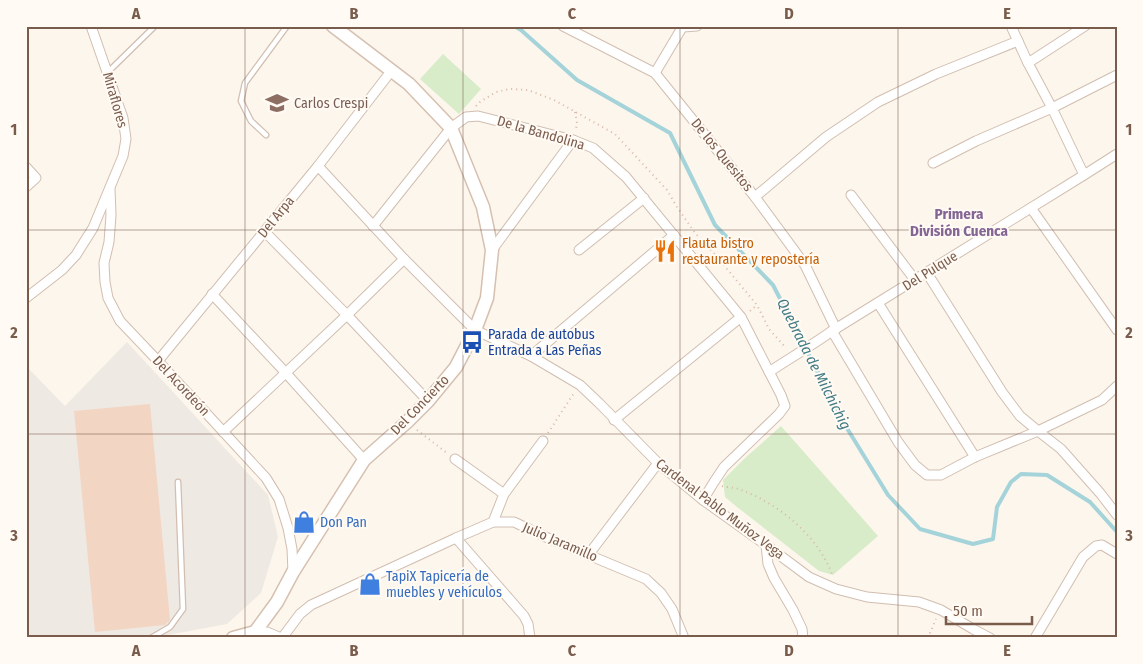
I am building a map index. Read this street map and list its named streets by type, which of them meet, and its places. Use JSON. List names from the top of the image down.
{
  "streets": {
    "street": [
      "Miraflores",
      "De la Bandolina",
      "De los Quesitos",
      "Del Arpa",
      "Del Pulque",
      "Del Acordeón",
      "Del Concierto",
      "Cardenal Pablo Muñoz Vega",
      "Julio Jaramillo"
    ]
  },
  "crossings": [
    ["Miraflores", "Del Acordeón"],
    ["De la Bandolina", "Del Pulque"],
    ["De la Bandolina", "Del Concierto"],
    ["De los Quesitos", "Del Pulque"],
    ["Del Arpa", "Del Acordeón"],
    ["Del Acordeón", "Del Concierto"],
    ["Del Concierto", "Cardenal Pablo Muñoz Vega"]
  ],
  "districts": ["Primera División Cuenca"],
  "water": ["Quebrada de Milchichig"],
  "places": {
    "school or university": ["Carlos Crespi"],
    "restaurant": ["Flauta bistro restaurante y repostería"],
    "bus stop": ["Parada de autobus Entrada a Las Peñas"],
    "shop": ["Don Pan", "TapiX Tapicería de muebles y vehículos"]
  },
  "scale_bar": "50 m",
  "grid": {
    "columns": [
      "A",
      "B",
      "C",
      "D",
      "E"
    ],
    "rows": ["1", "2", "3"]
  }
}
